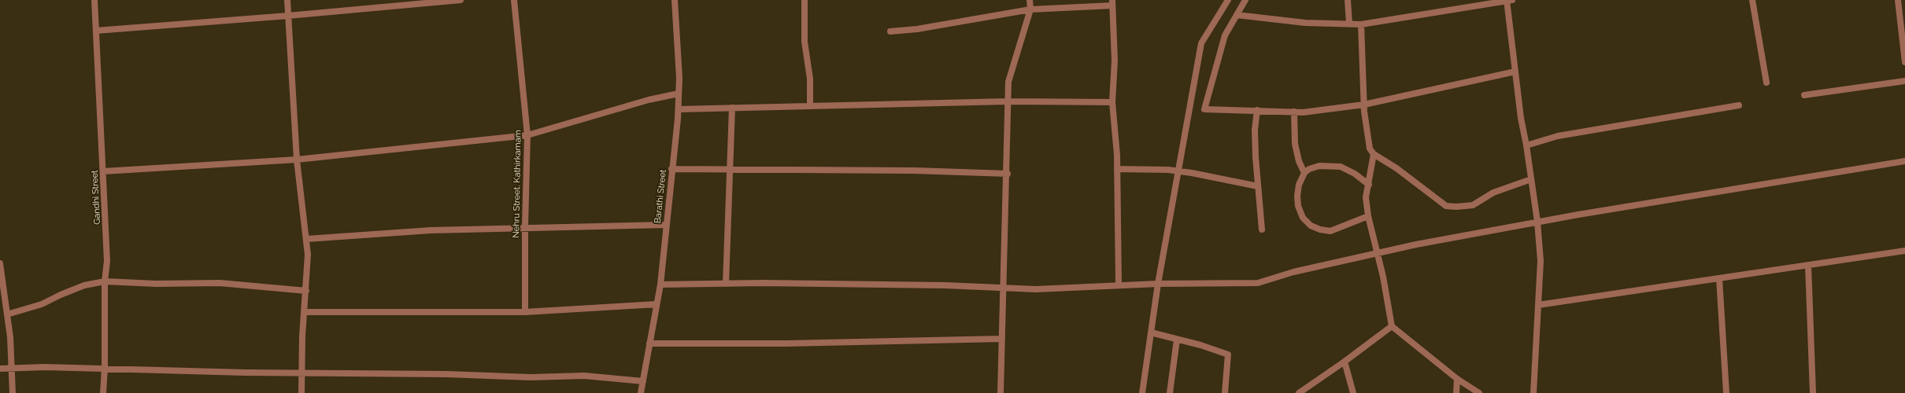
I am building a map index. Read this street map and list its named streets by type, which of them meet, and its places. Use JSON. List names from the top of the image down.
{
  "streets": {
    "street": ["Nehru Street, Kathirkamam", "Barathi Street", "Gandhi Street"]
  }
}
